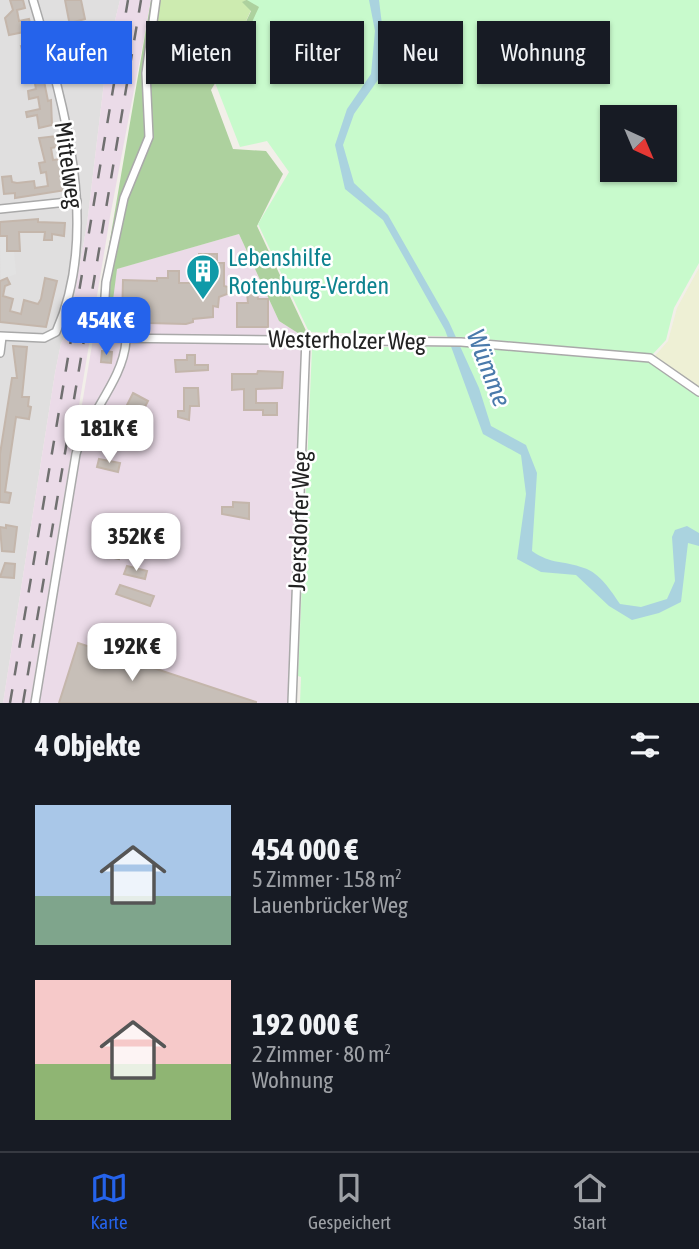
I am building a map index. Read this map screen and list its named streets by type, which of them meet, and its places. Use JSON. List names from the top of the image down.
{
  "streets": {
    "street": ["Mittelweg", "Westerholzer Weg", "Jeersdorfer Weg"]
  },
  "crossings": [
    ["Westerholzer Weg", "Jeersdorfer Weg"]
  ],
  "water": ["Wümme"],
  "places": {
    "building": ["Lebenshilfe Rotenburg-Verden"]
  },
  "north": "bottom right",
  "page": {
    "chip": [
      "Kaufen",
      "Mieten",
      "Filter",
      "Neu",
      "Wohnung"
    ],
    "price": [
      "454K €",
      "181K €",
      "352K €",
      "192K €"
    ],
    "heading": "4 Objekte",
    "list": [
      {
        "name": "454 000 €",
        "note": "5 Zimmer · 158 m² · Lauenbrücker Weg"
      },
      {
        "name": "192 000 €",
        "note": "2 Zimmer · 80 m² · Wohnung"
      }
    ],
    "tabs": ["Karte", "Gespeichert", "Start"]
  }
}
